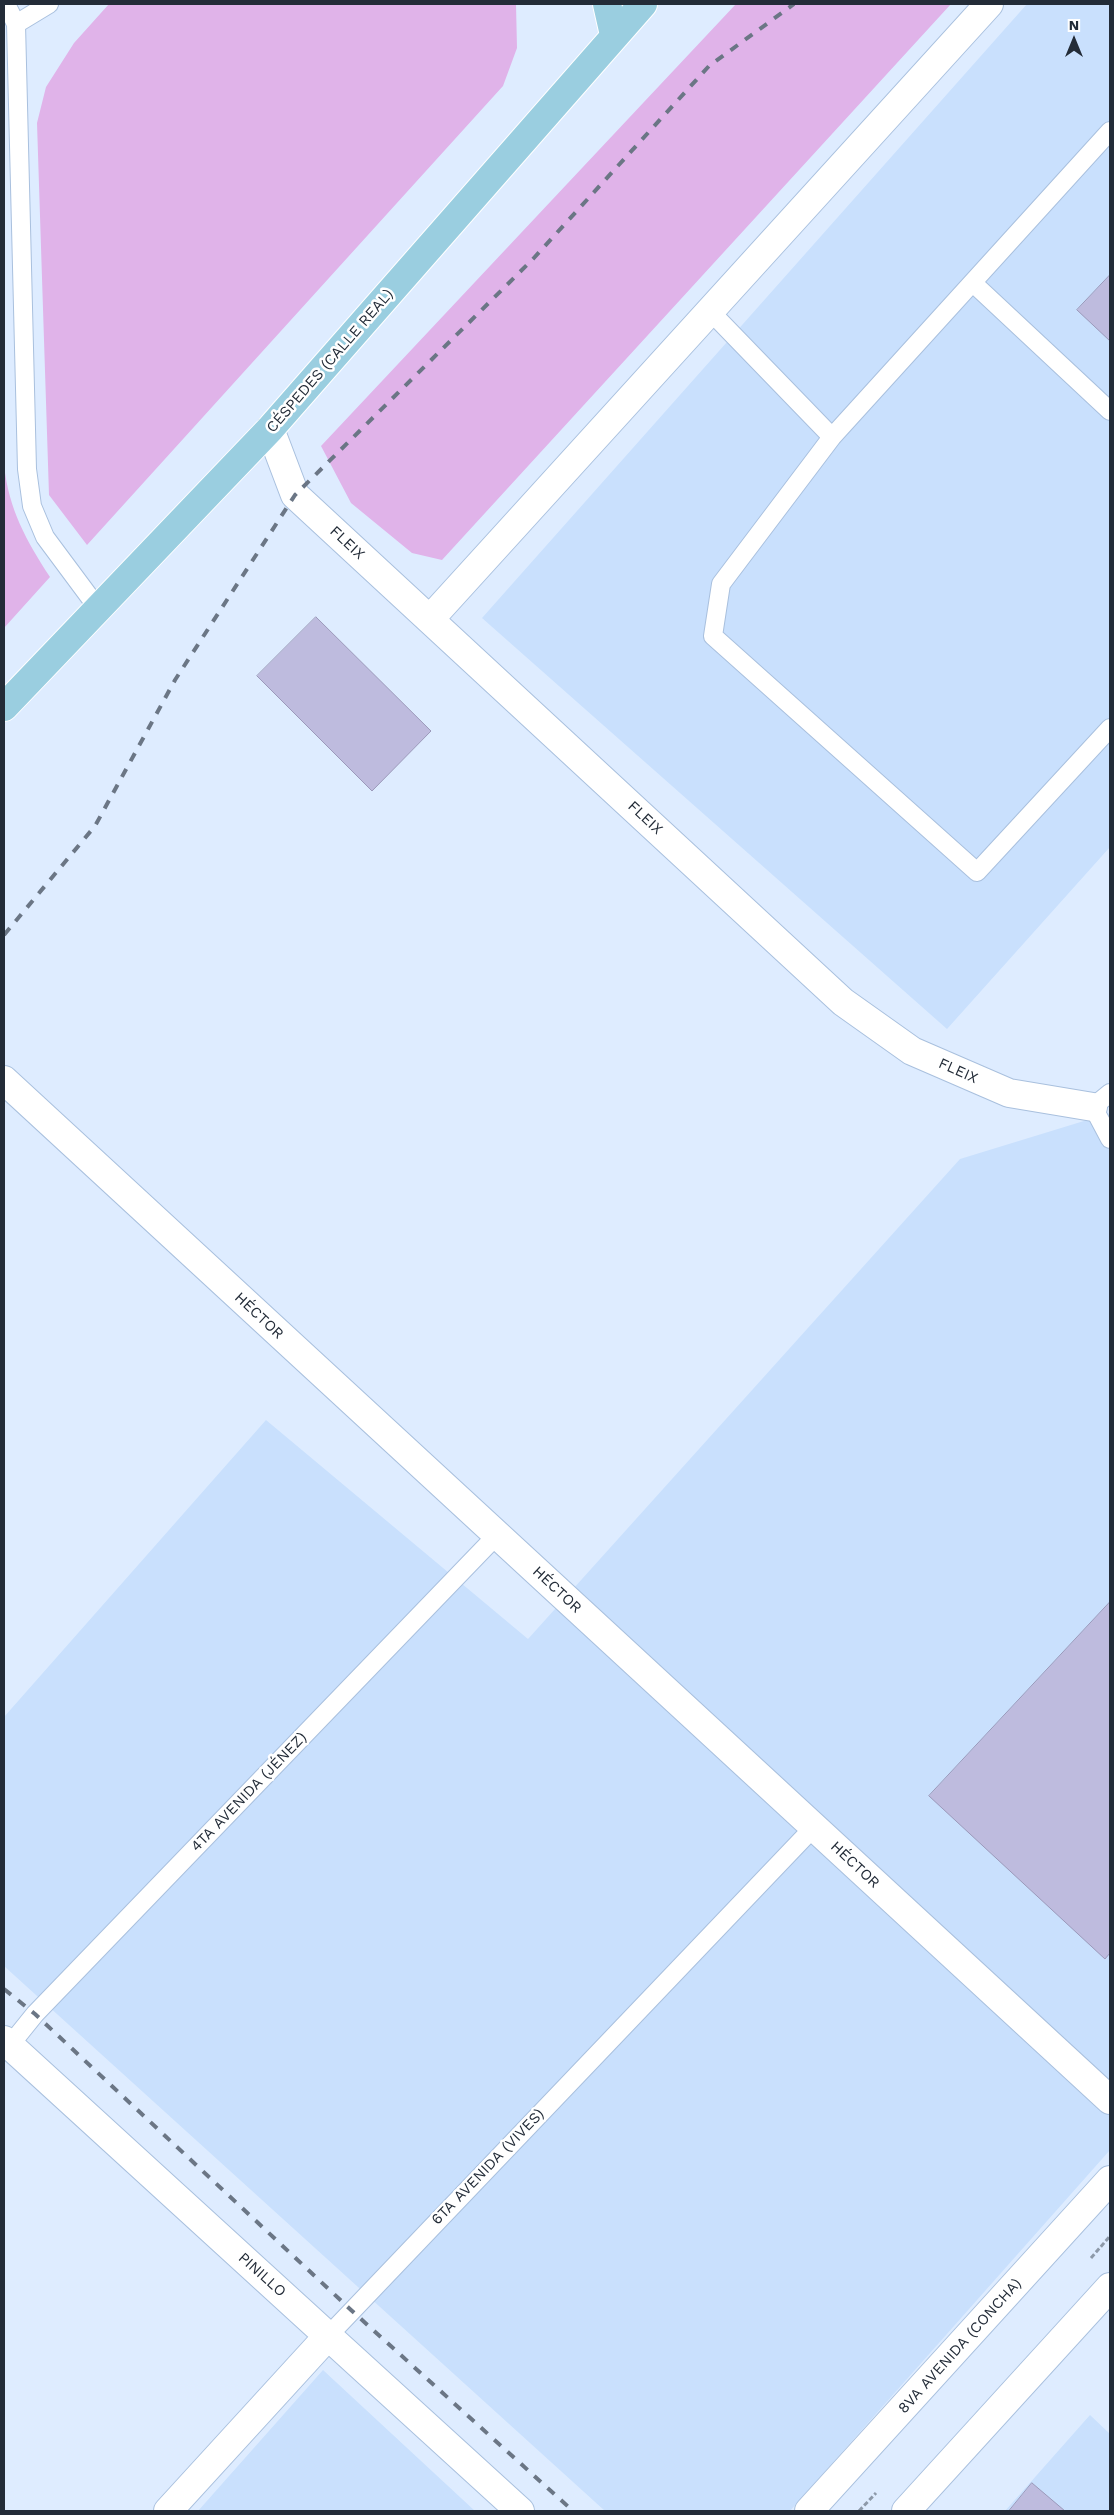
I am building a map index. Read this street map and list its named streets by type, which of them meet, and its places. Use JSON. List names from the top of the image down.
{
  "streets": {
    "main road": ["CÉSPEDES (CALLE REAL)"],
    "street": [
      "FLEIX",
      "HÉCTOR",
      "6TA AVENIDA (VIVES)",
      "PINILLO",
      "8VA AVENIDA (CONCHA)"
    ],
    "lane": ["4TA AVENIDA (JÉNEZ)"]
  },
  "crossings": [
    ["CÉSPEDES (CALLE REAL)", "FLEIX"],
    ["HÉCTOR", "4TA AVENIDA (JÉNEZ)"],
    ["HÉCTOR", "6TA AVENIDA (VIVES)"],
    ["4TA AVENIDA (JÉNEZ)", "PINILLO"],
    ["6TA AVENIDA (VIVES)", "PINILLO"]
  ],
  "north": "top"
}
